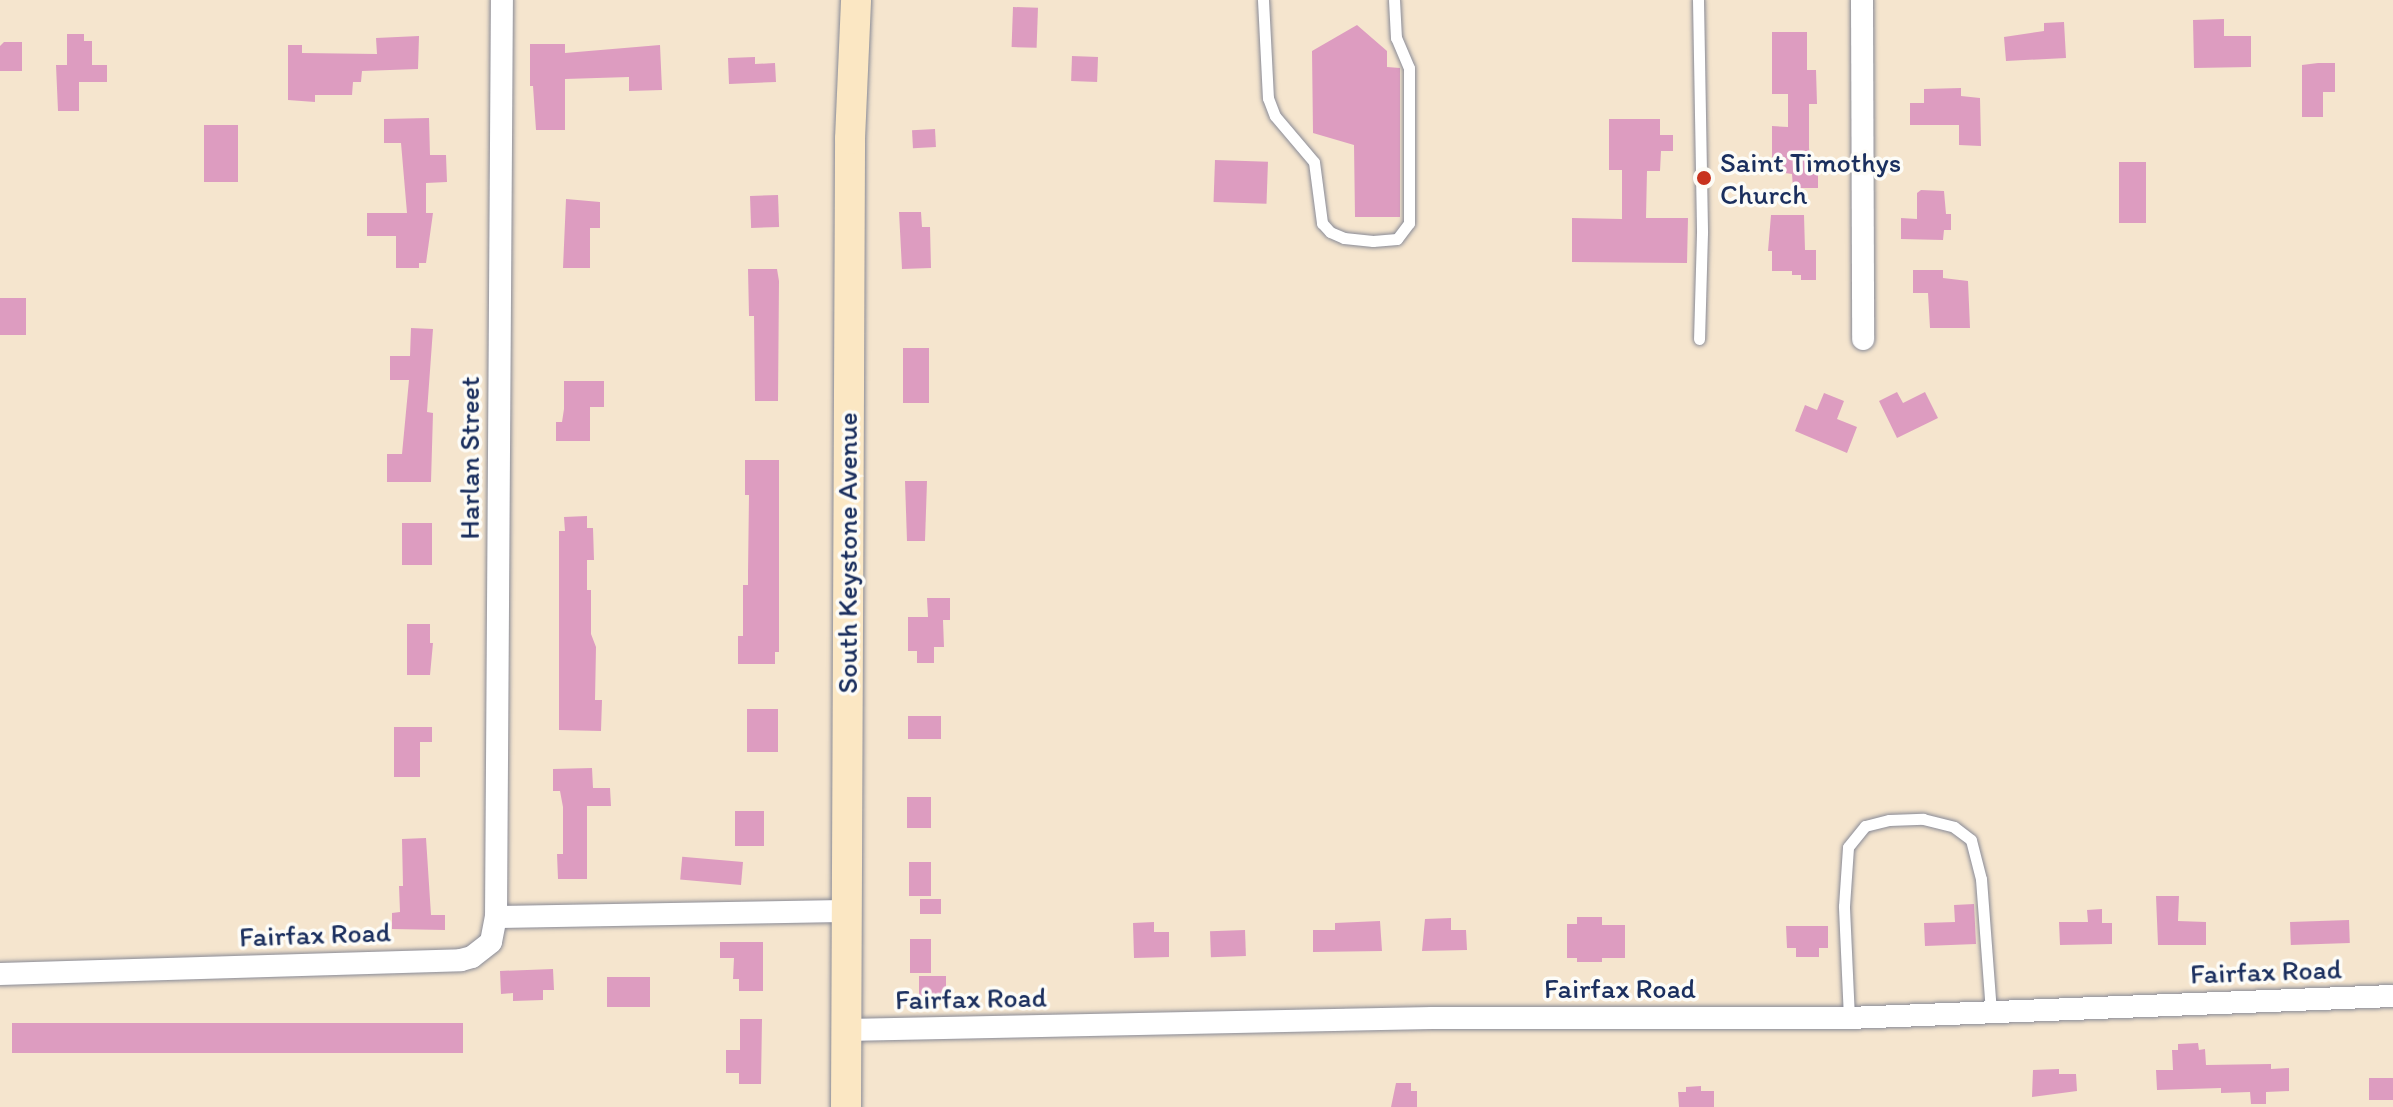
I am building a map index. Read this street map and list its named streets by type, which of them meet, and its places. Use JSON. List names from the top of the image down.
{
  "streets": {
    "main road": ["South Keystone Avenue"],
    "street": ["Harlan Street", "Fairfax Road"]
  },
  "crossings": [
    ["Harlan Street", "Fairfax Road"],
    ["South Keystone Avenue", "Fairfax Road"]
  ],
  "places": ["Saint Timothys Church"]
}
